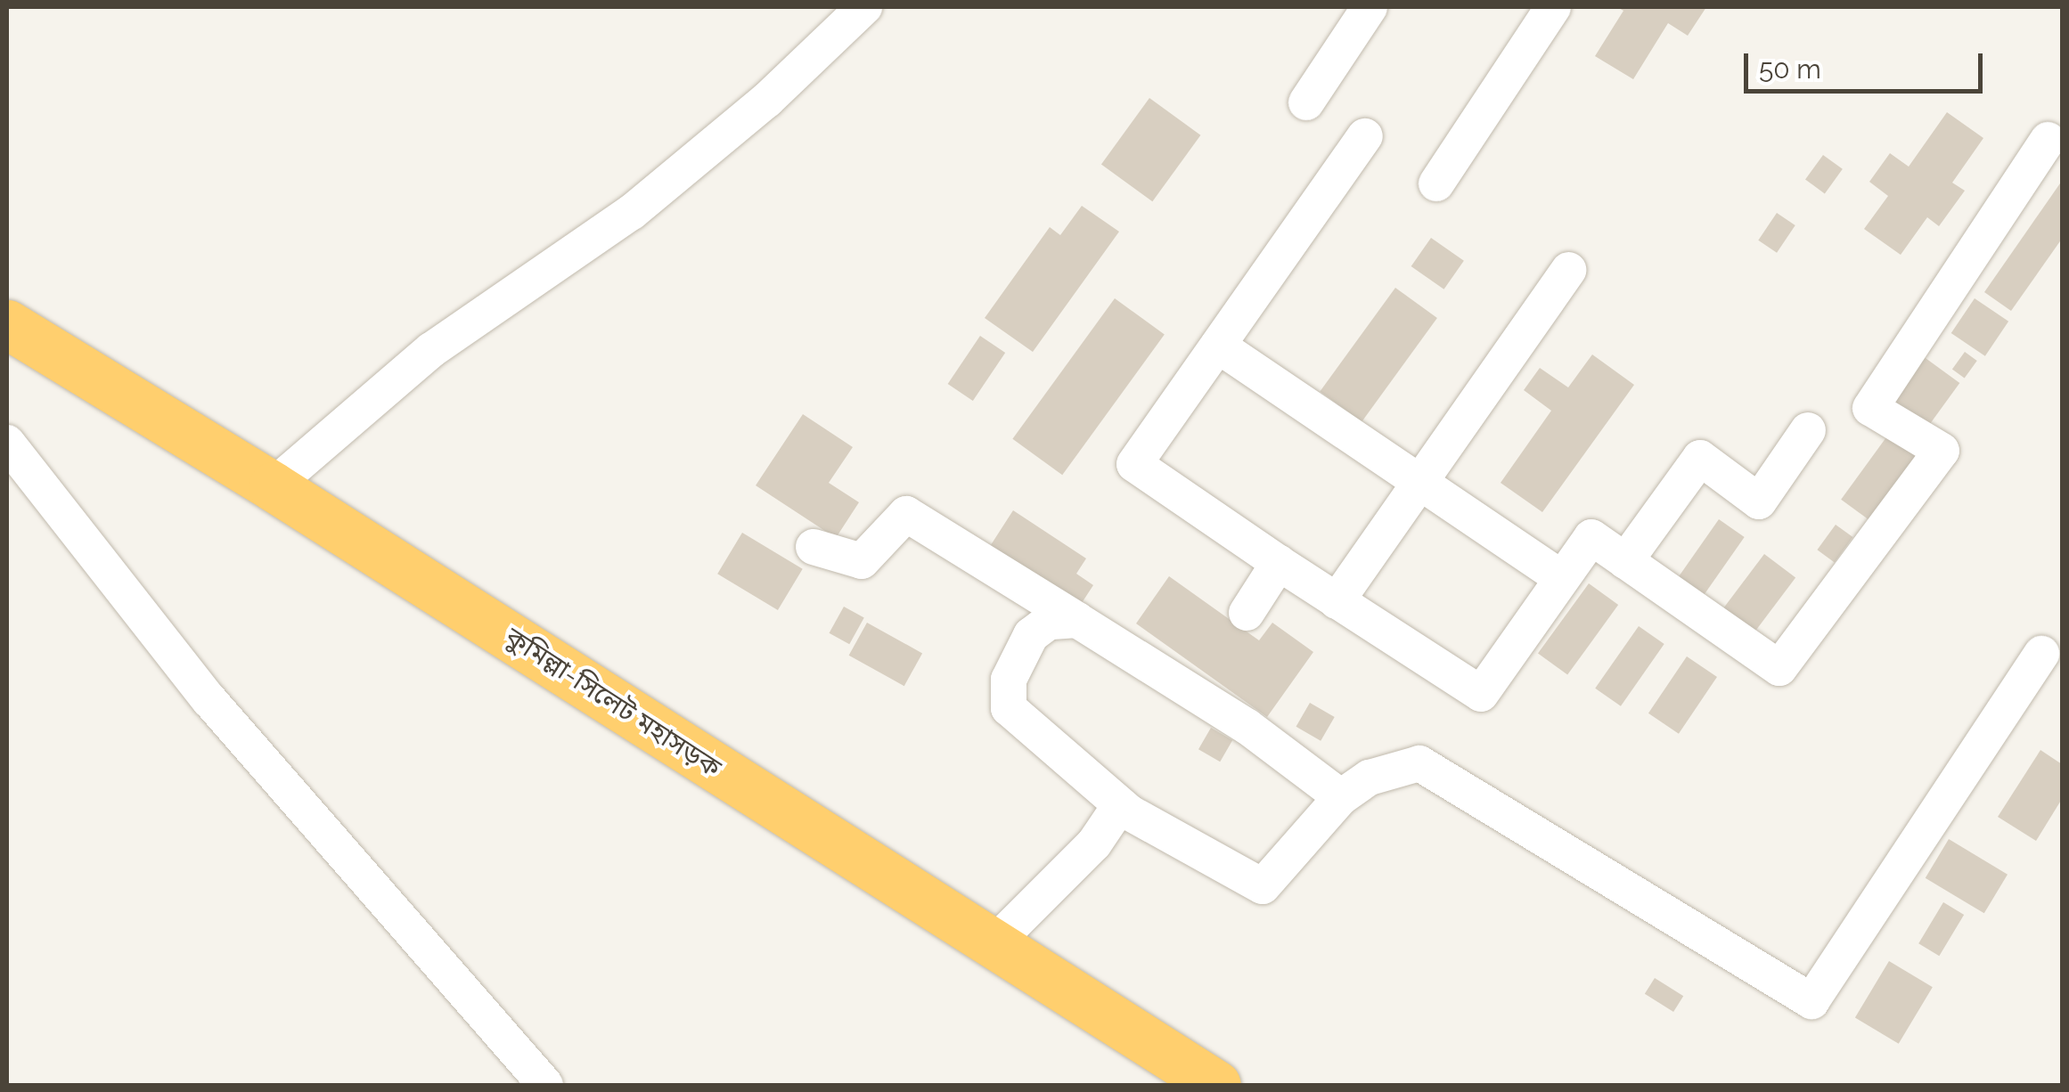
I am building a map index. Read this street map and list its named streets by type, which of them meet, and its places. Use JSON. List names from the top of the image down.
{
  "streets": {
    "highway": ["কুমিল্লা-সিলেট মহাসড়ক"]
  },
  "scale_bar": "50 m"
}
